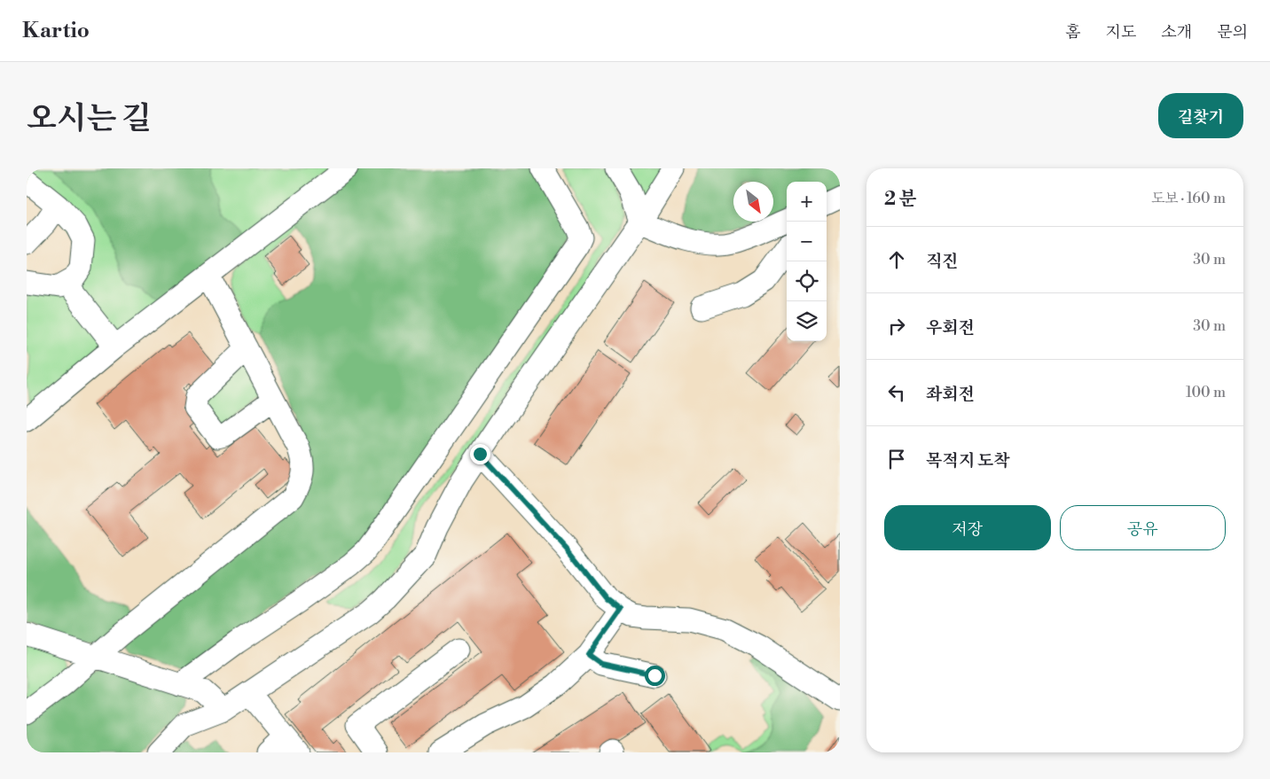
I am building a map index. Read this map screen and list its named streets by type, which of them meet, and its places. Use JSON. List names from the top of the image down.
{
  "north": "bottom right",
  "page": {
    "header": "Kartio",
    "nav": [
      "홈",
      "지도",
      "소개",
      "문의"
    ],
    "title": "오시는 길",
    "buttons": [
      "길찾기",
      ["저장", "공유"]
    ],
    "heading": ["2 분", "도보 · 160 m"],
    "map_buttons": ["+", "−"],
    "list": [
      ["직진", "30 m"],
      ["우회전", "30 m"],
      ["좌회전", "100 m"],
      "목적지 도착"
    ]
  }
}
